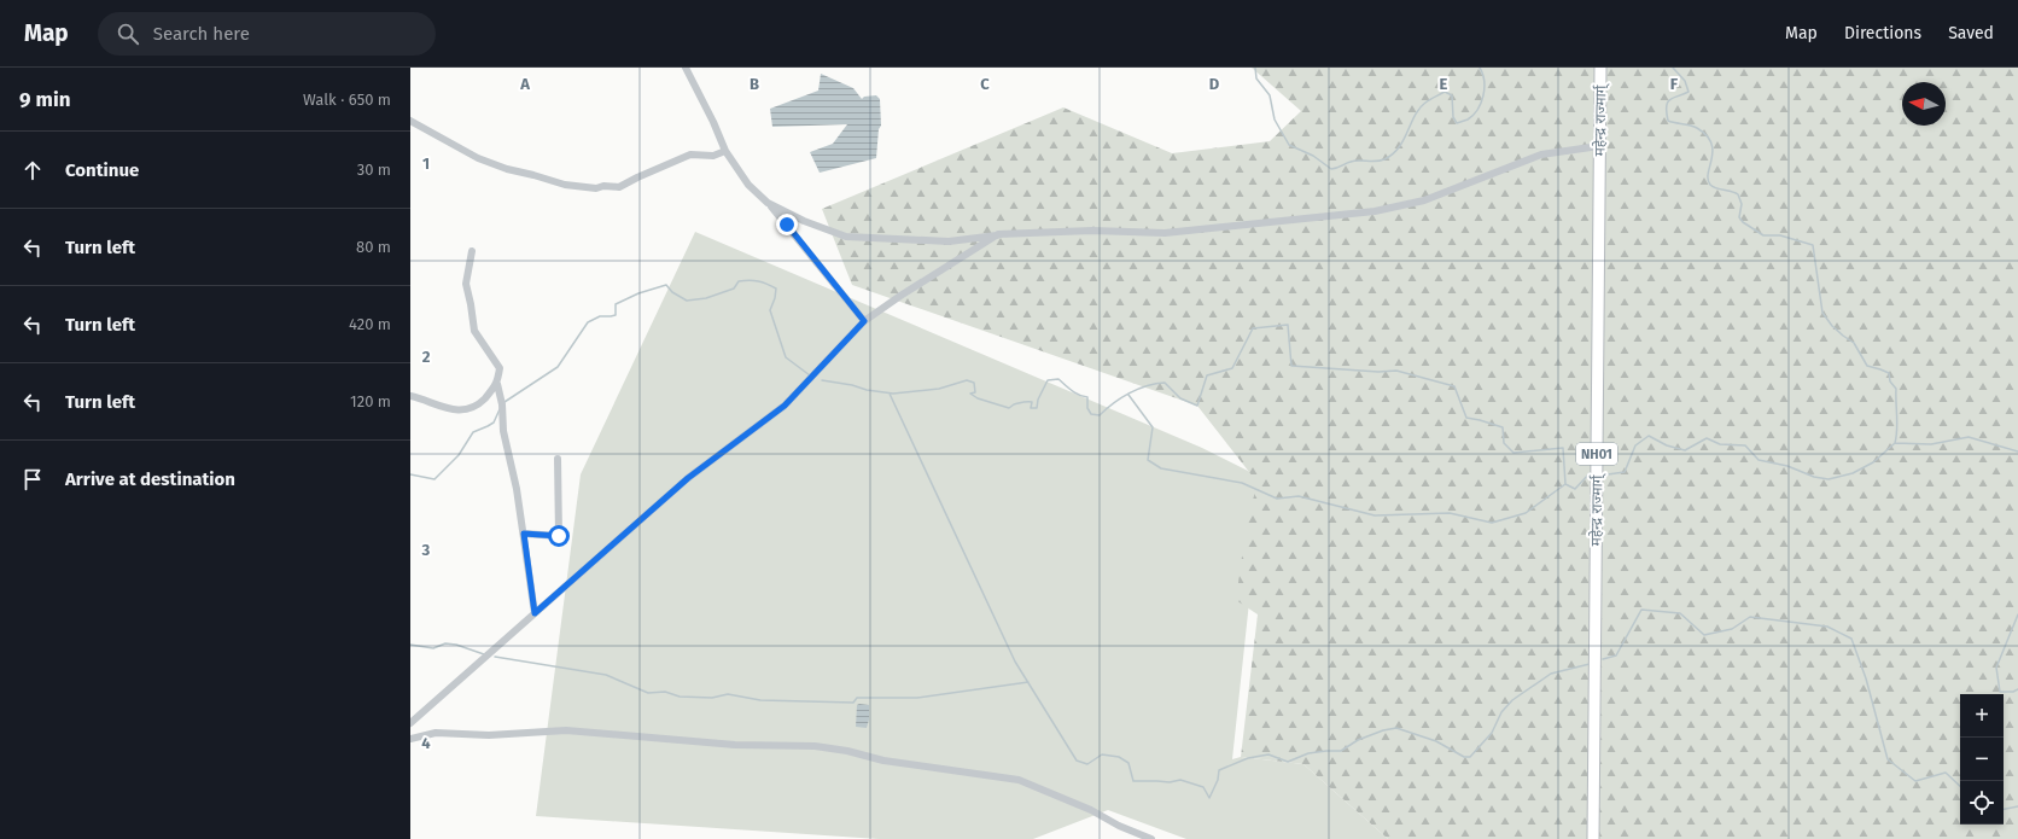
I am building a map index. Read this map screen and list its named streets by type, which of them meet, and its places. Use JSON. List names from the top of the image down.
{
  "streets": {
    "highway": ["महेन्द्र राज्मार्ग्", "NH01"]
  },
  "north": "left",
  "page": {
    "header": "Map",
    "search": "Search here",
    "nav": ["Map", "Directions", "Saved"],
    "heading": ["9 min", "Walk · 650 m"],
    "list": [
      ["Continue", "30 m"],
      ["Turn left", "80 m"],
      ["Turn left", "420 m"],
      ["Turn left", "120 m"],
      "Arrive at destination"
    ],
    "map_buttons": ["+", "−"]
  },
  "grid": {
    "columns": [
      "A",
      "B",
      "C",
      "D",
      "E",
      "F"
    ],
    "rows": [
      "1",
      "2",
      "3",
      "4"
    ]
  }
}
